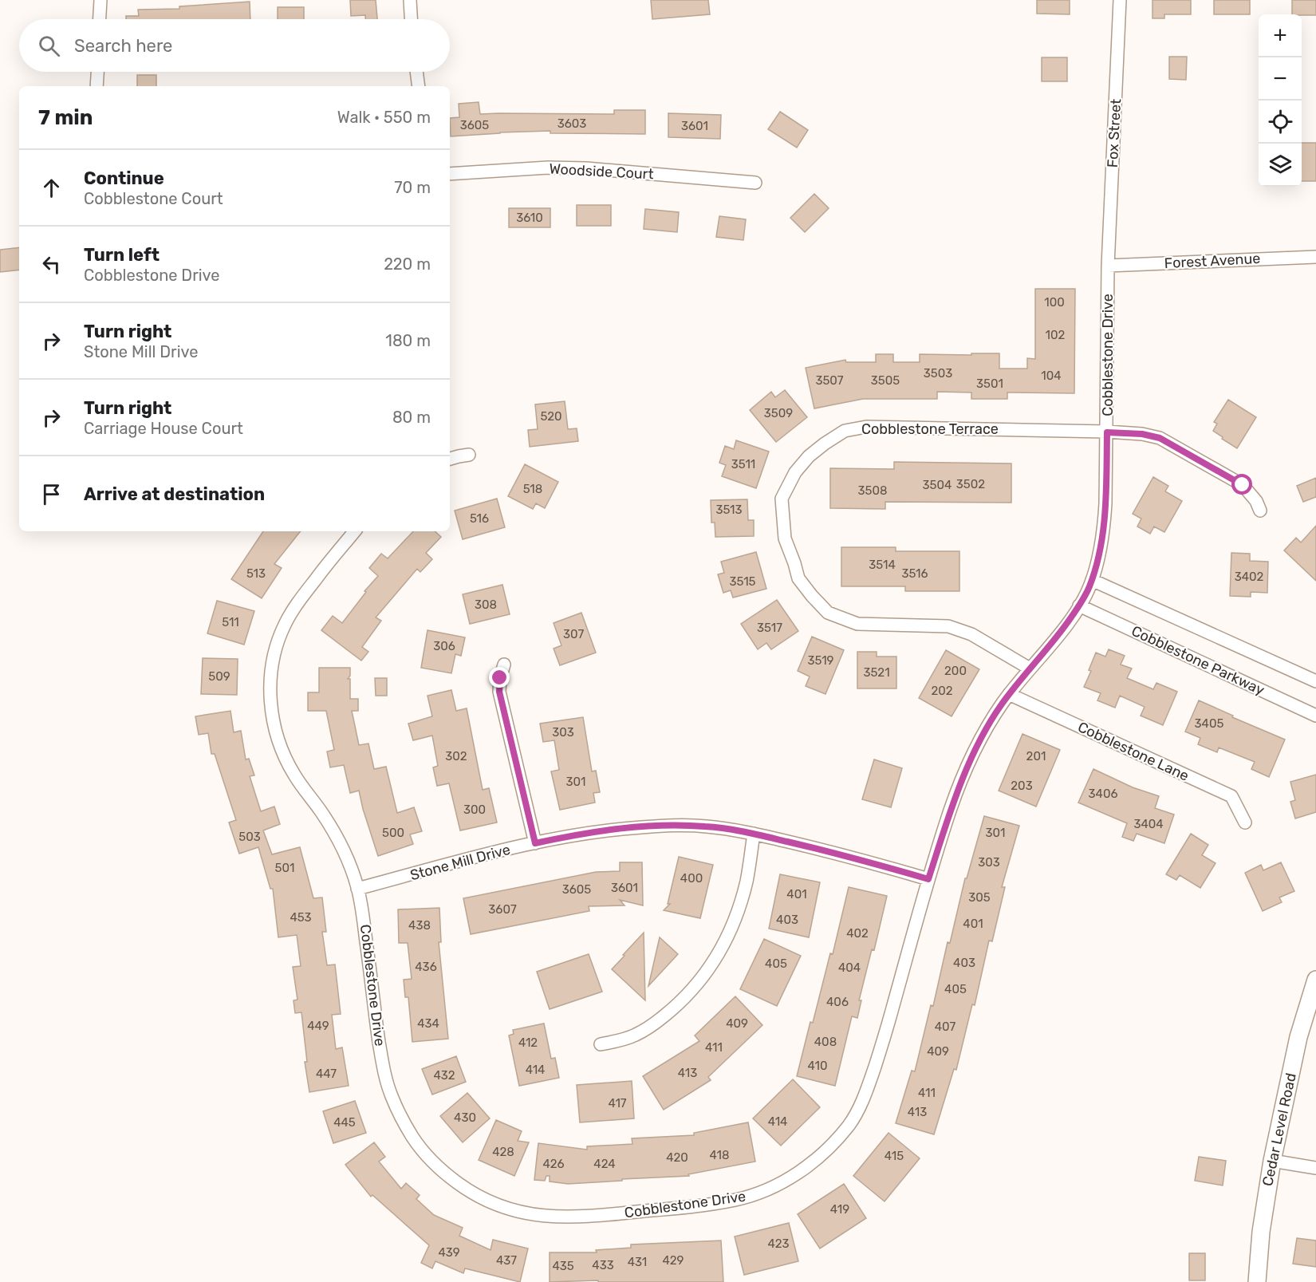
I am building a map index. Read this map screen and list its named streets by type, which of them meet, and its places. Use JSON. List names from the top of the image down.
{
  "streets": {
    "main road": ["Cedar Level Road"],
    "street": [
      "Fox Street",
      "Woodside Court",
      "Forest Avenue",
      "Cobblestone Drive",
      "Cobblestone Terrace",
      "Cobblestone Parkway",
      "Cobblestone Lane",
      "Stone Mill Drive"
    ]
  },
  "crossings": [
    ["Fox Street", "Forest Avenue"],
    ["Fox Street", "Cobblestone Drive"],
    ["Forest Avenue", "Cobblestone Drive"],
    ["Cobblestone Drive", "Cobblestone Terrace"],
    ["Cobblestone Drive", "Cobblestone Parkway"],
    ["Cobblestone Drive", "Cobblestone Lane"],
    ["Cobblestone Drive", "Stone Mill Drive"]
  ],
  "house_numbers": [
    "3603",
    "3605",
    "3601",
    "3610",
    "100",
    "102",
    "3503",
    "104",
    "3507",
    "3505",
    "3501",
    "3509",
    "520",
    "3511",
    "3502",
    "3504",
    "518",
    "3508",
    "3513",
    "516",
    "3514",
    "513",
    "3516",
    "3402",
    "3515",
    "308",
    "511",
    "3517",
    "307",
    "306",
    "3519",
    "200",
    "3521",
    "509",
    "202",
    "3405",
    "303",
    "302",
    "201",
    "301",
    "203",
    "3406",
    "300",
    "3404",
    "500",
    "301",
    "503",
    "303",
    "501",
    "400",
    "3601",
    "3605",
    "401",
    "305",
    "3607",
    "453",
    "403",
    "401",
    "438",
    "402",
    "403",
    "405",
    "436",
    "404",
    "405",
    "406",
    "434",
    "409",
    "449",
    "407",
    "408",
    "412",
    "411",
    "409",
    "410",
    "414",
    "413",
    "447",
    "432",
    "411",
    "417",
    "413",
    "430",
    "414",
    "445",
    "428",
    "418",
    "415",
    "420",
    "426",
    "424",
    "419",
    "423",
    "439",
    "437",
    "429",
    "431",
    "433",
    "435"
  ],
  "page": {
    "map_buttons": ["+", "−"],
    "search": "Search here",
    "heading": ["7 min", "Walk · 550 m"],
    "list": [
      ["Continue", "Cobblestone Court", "70 m"],
      ["Turn left", "Cobblestone Drive", "220 m"],
      ["Turn right", "Stone Mill Drive", "180 m"],
      ["Turn right", "Carriage House Court", "80 m"],
      "Arrive at destination"
    ]
  }
}
